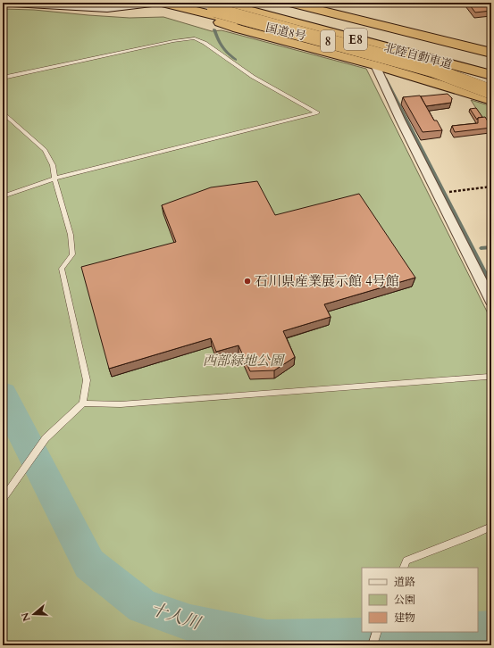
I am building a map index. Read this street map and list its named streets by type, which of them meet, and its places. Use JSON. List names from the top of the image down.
{
  "streets": {
    "highway": [
      "国道8号",
      "E8",
      "8",
      "北陸自動車道"
    ]
  },
  "water": ["十人川"],
  "parks": ["西部緑地公園"],
  "places": ["石川県産業展示館 4号館"],
  "legend": ["道路", "公園", "建物"],
  "north": "left"
}
